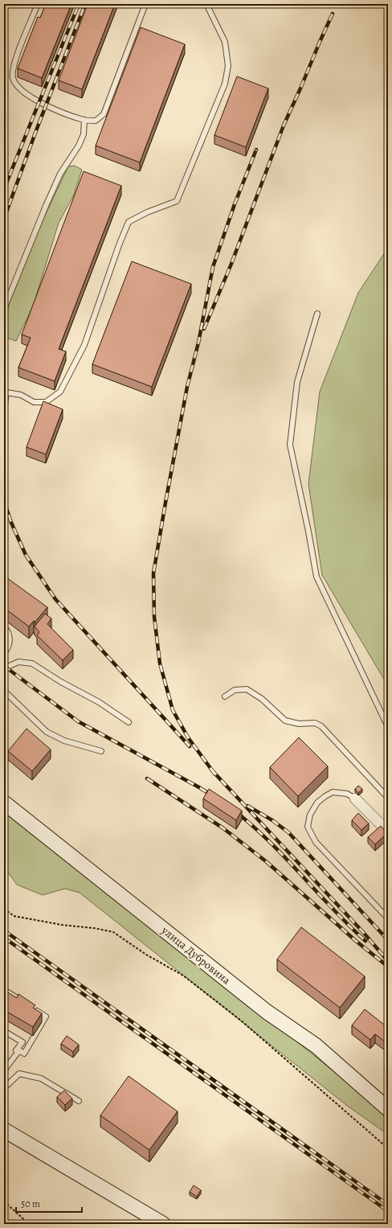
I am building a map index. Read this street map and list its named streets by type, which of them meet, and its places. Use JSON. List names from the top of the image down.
{
  "streets": {
    "main road": ["улица Дубровина"]
  },
  "scale_bar": "50 m"
}
